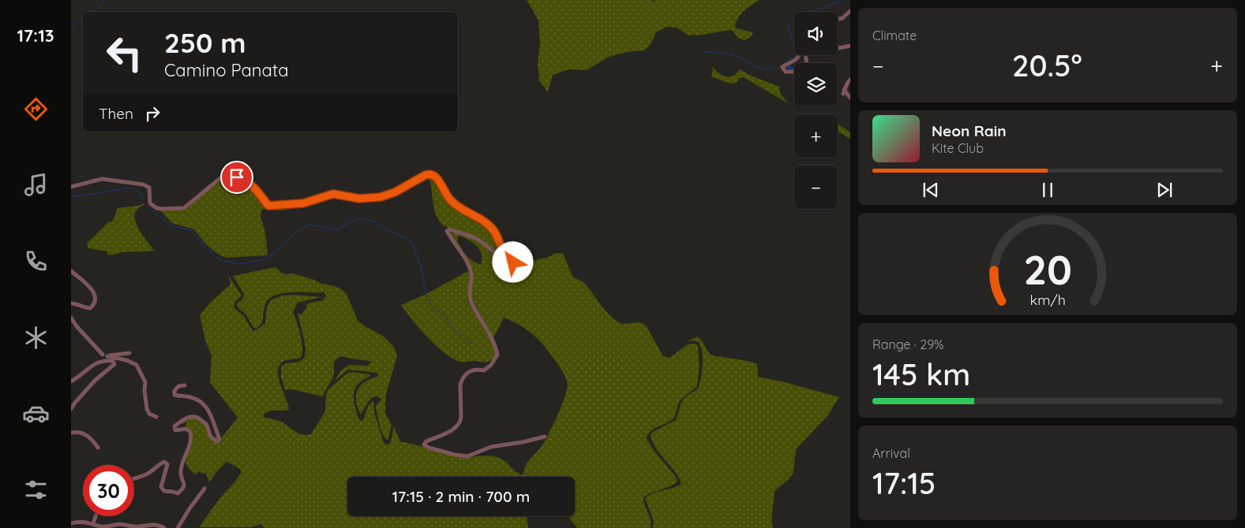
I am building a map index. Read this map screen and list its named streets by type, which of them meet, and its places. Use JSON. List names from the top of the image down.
{
  "page": {
    "tabs": "17:13",
    "tile": [
      "Climate",
      ["Range · 29%", "145 km"],
      ["Arrival", "17:15"]
    ],
    "map_buttons": ["+", "−"],
    "turn": ["250 m", "Camino Panata"],
    "heat": ["−", "20.5°", "+"],
    "then": "Then",
    "song": ["Neon Rain", "Kite Club"],
    "limit": "30",
    "trip": "17:15 · 2 min · 700 m",
    "gauge": ["20", "km/h"]
  }
}
